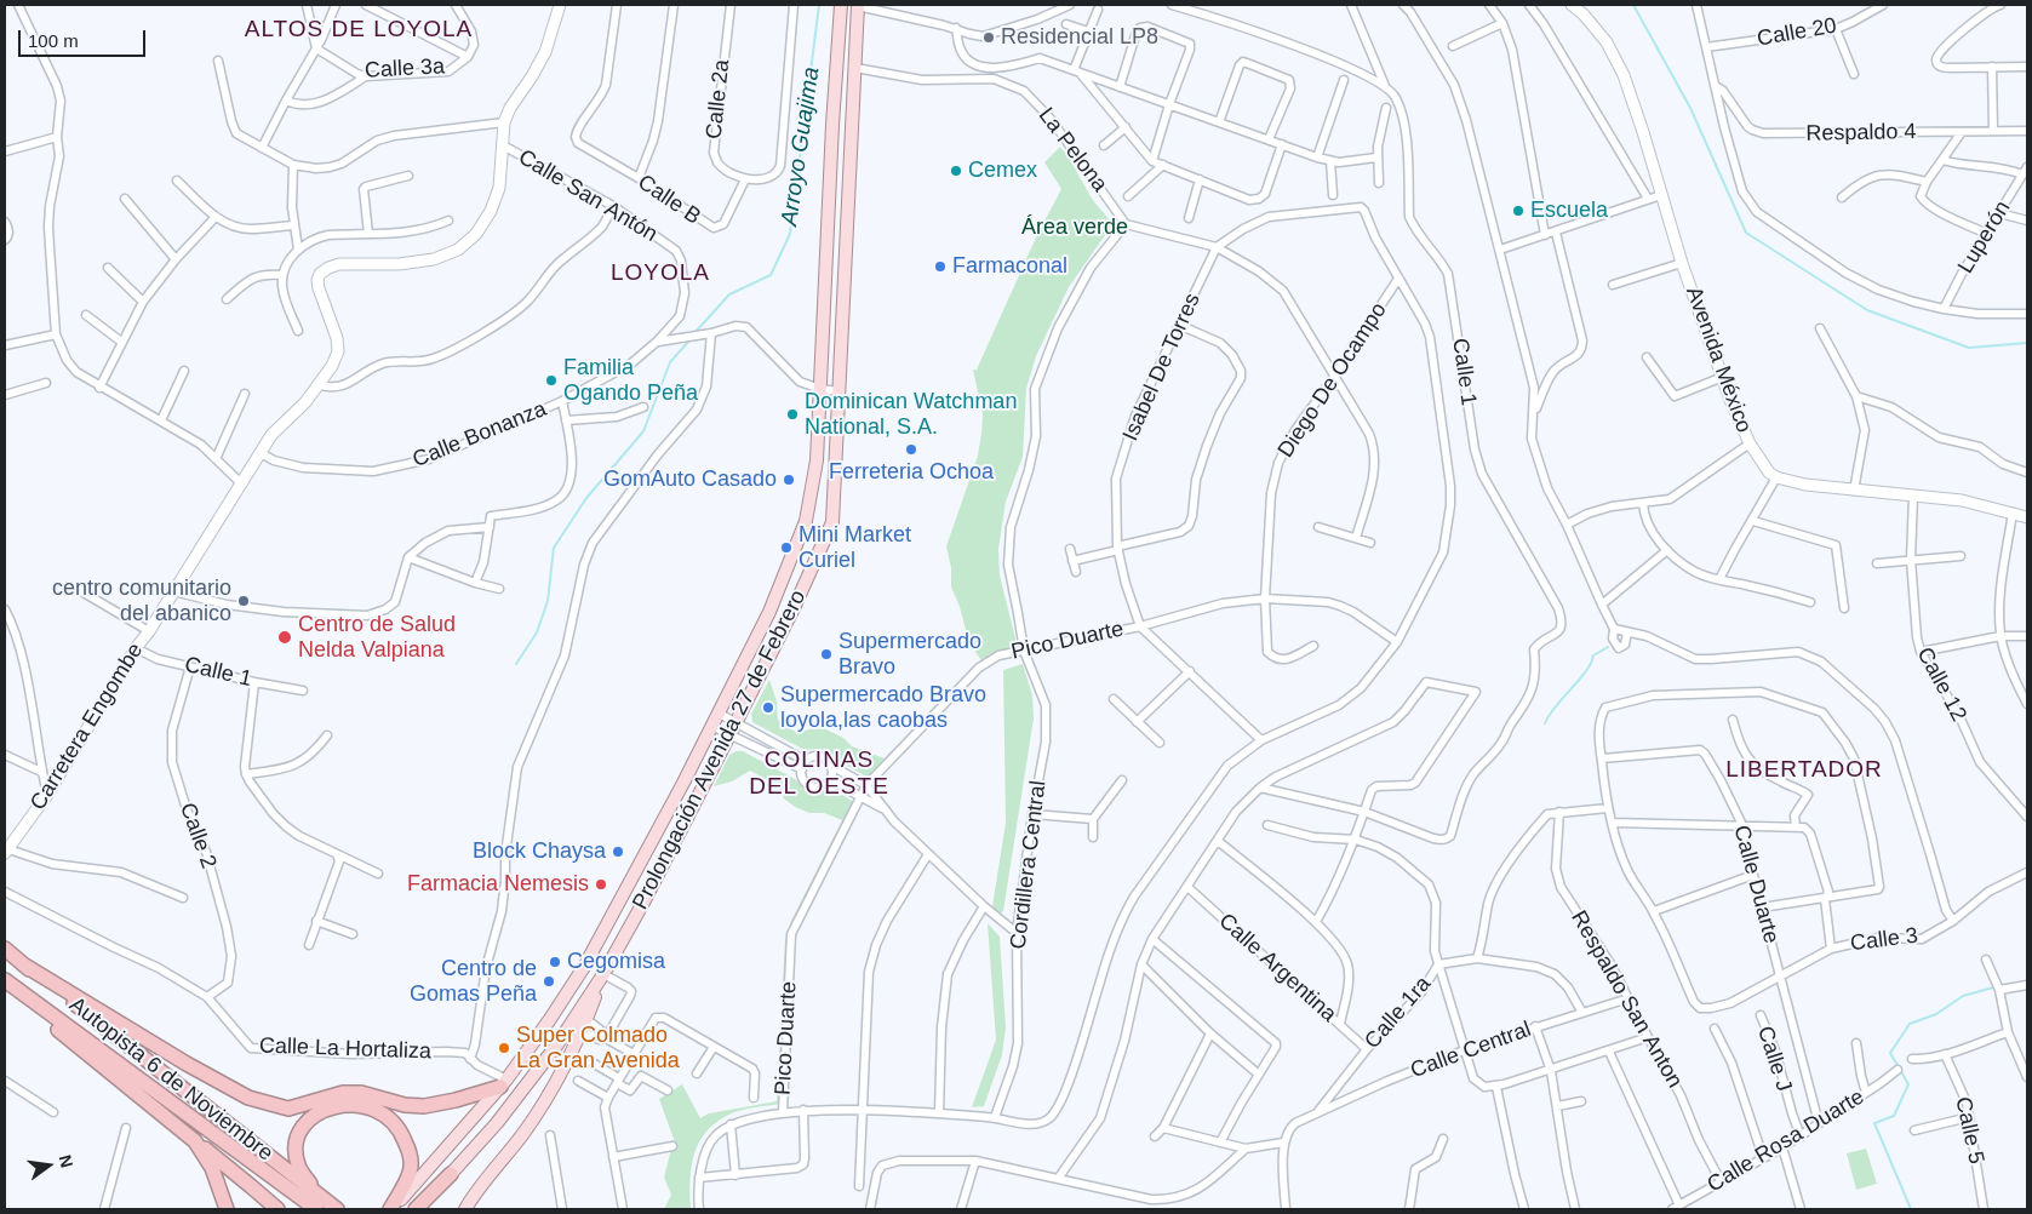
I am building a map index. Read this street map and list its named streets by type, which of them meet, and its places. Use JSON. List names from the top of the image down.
{
  "streets": {
    "highway": ["Prolongación Avenida 27 de Febrero", "Autopista 6 de Noviembre"],
    "street": [
      "Calle 20",
      "Calle 3a",
      "Calle 2a",
      "Respaldo 4",
      "La Pelona",
      "Calle San Antón",
      "Calle B",
      "Luperón",
      "Avenida México",
      "Isabel De Torres",
      "Calle 1",
      "Diego De Ocampo",
      "Calle Bonanza",
      "Pico Duarte",
      "Calle 12",
      "Carretera Engombe",
      "Calle 2",
      "Cordillera Central",
      "Calle Duarte",
      "Calle 3",
      "Calle Argentina",
      "Respaldo San Anton",
      "Calle 1ra",
      "Calle La Hortaliza",
      "Calle Central",
      "Calle J",
      "Calle 5",
      "Calle Rosa Duarte"
    ]
  },
  "crossings": [
    ["Calle 20", "Respaldo 4"],
    ["Calle 2a", "Calle B"],
    ["Respaldo 4", "Luperón"],
    ["La Pelona", "Prolongación Avenida 27 de Febrero"],
    ["La Pelona", "Cordillera Central"],
    ["Calle San Antón", "Calle Bonanza"],
    ["Calle San Antón", "Carretera Engombe"],
    ["Isabel De Torres", "Diego De Ocampo"],
    ["Isabel De Torres", "Pico Duarte"],
    ["Calle 1", "Carretera Engombe"],
    ["Calle 1", "Calle 2"],
    ["Diego De Ocampo", "Pico Duarte"],
    ["Calle Bonanza", "Carretera Engombe"],
    ["Pico Duarte", "Cordillera Central"],
    ["Prolongación Avenida 27 de Febrero", "Calle La Hortaliza"],
    ["Calle 2", "Calle La Hortaliza"],
    ["Calle Duarte", "Calle 3"],
    ["Calle Duarte", "Calle Rosa Duarte"],
    ["Calle Argentina", "Calle 1ra"],
    ["Respaldo San Anton", "Calle Central"],
    ["Respaldo San Anton", "Calle Rosa Duarte"],
    ["Calle 1ra", "Calle Central"],
    ["Calle J", "Calle Rosa Duarte"]
  ],
  "districts": [
    "ALTOS DE LOYOLA",
    "LOYOLA",
    "COLINAS DEL OESTE",
    "LIBERTADOR"
  ],
  "water": ["Arroyo Guajima"],
  "parks": ["Área verde"],
  "places": [
    "Residencial LP8",
    "Cemex",
    "Escuela",
    "Farmaconal",
    "Familia Ogando Peña",
    "Dominican Watchman National, S.A.",
    "Ferreteria Ochoa",
    "GomAuto Casado",
    "Mini Market Curiel",
    "centro comunitario del abanico",
    "Centro de Salud Nelda Valpiana",
    "Supermercado Bravo",
    "Supermercado Bravo loyola,las caobas",
    "Block Chaysa",
    "Farmacia Nemesis",
    "Cegomisa",
    "Centro de Gomas Peña",
    "Super Colmado La Gran Avenida"
  ],
  "scale_bar": "100 m",
  "north": "right"
}
